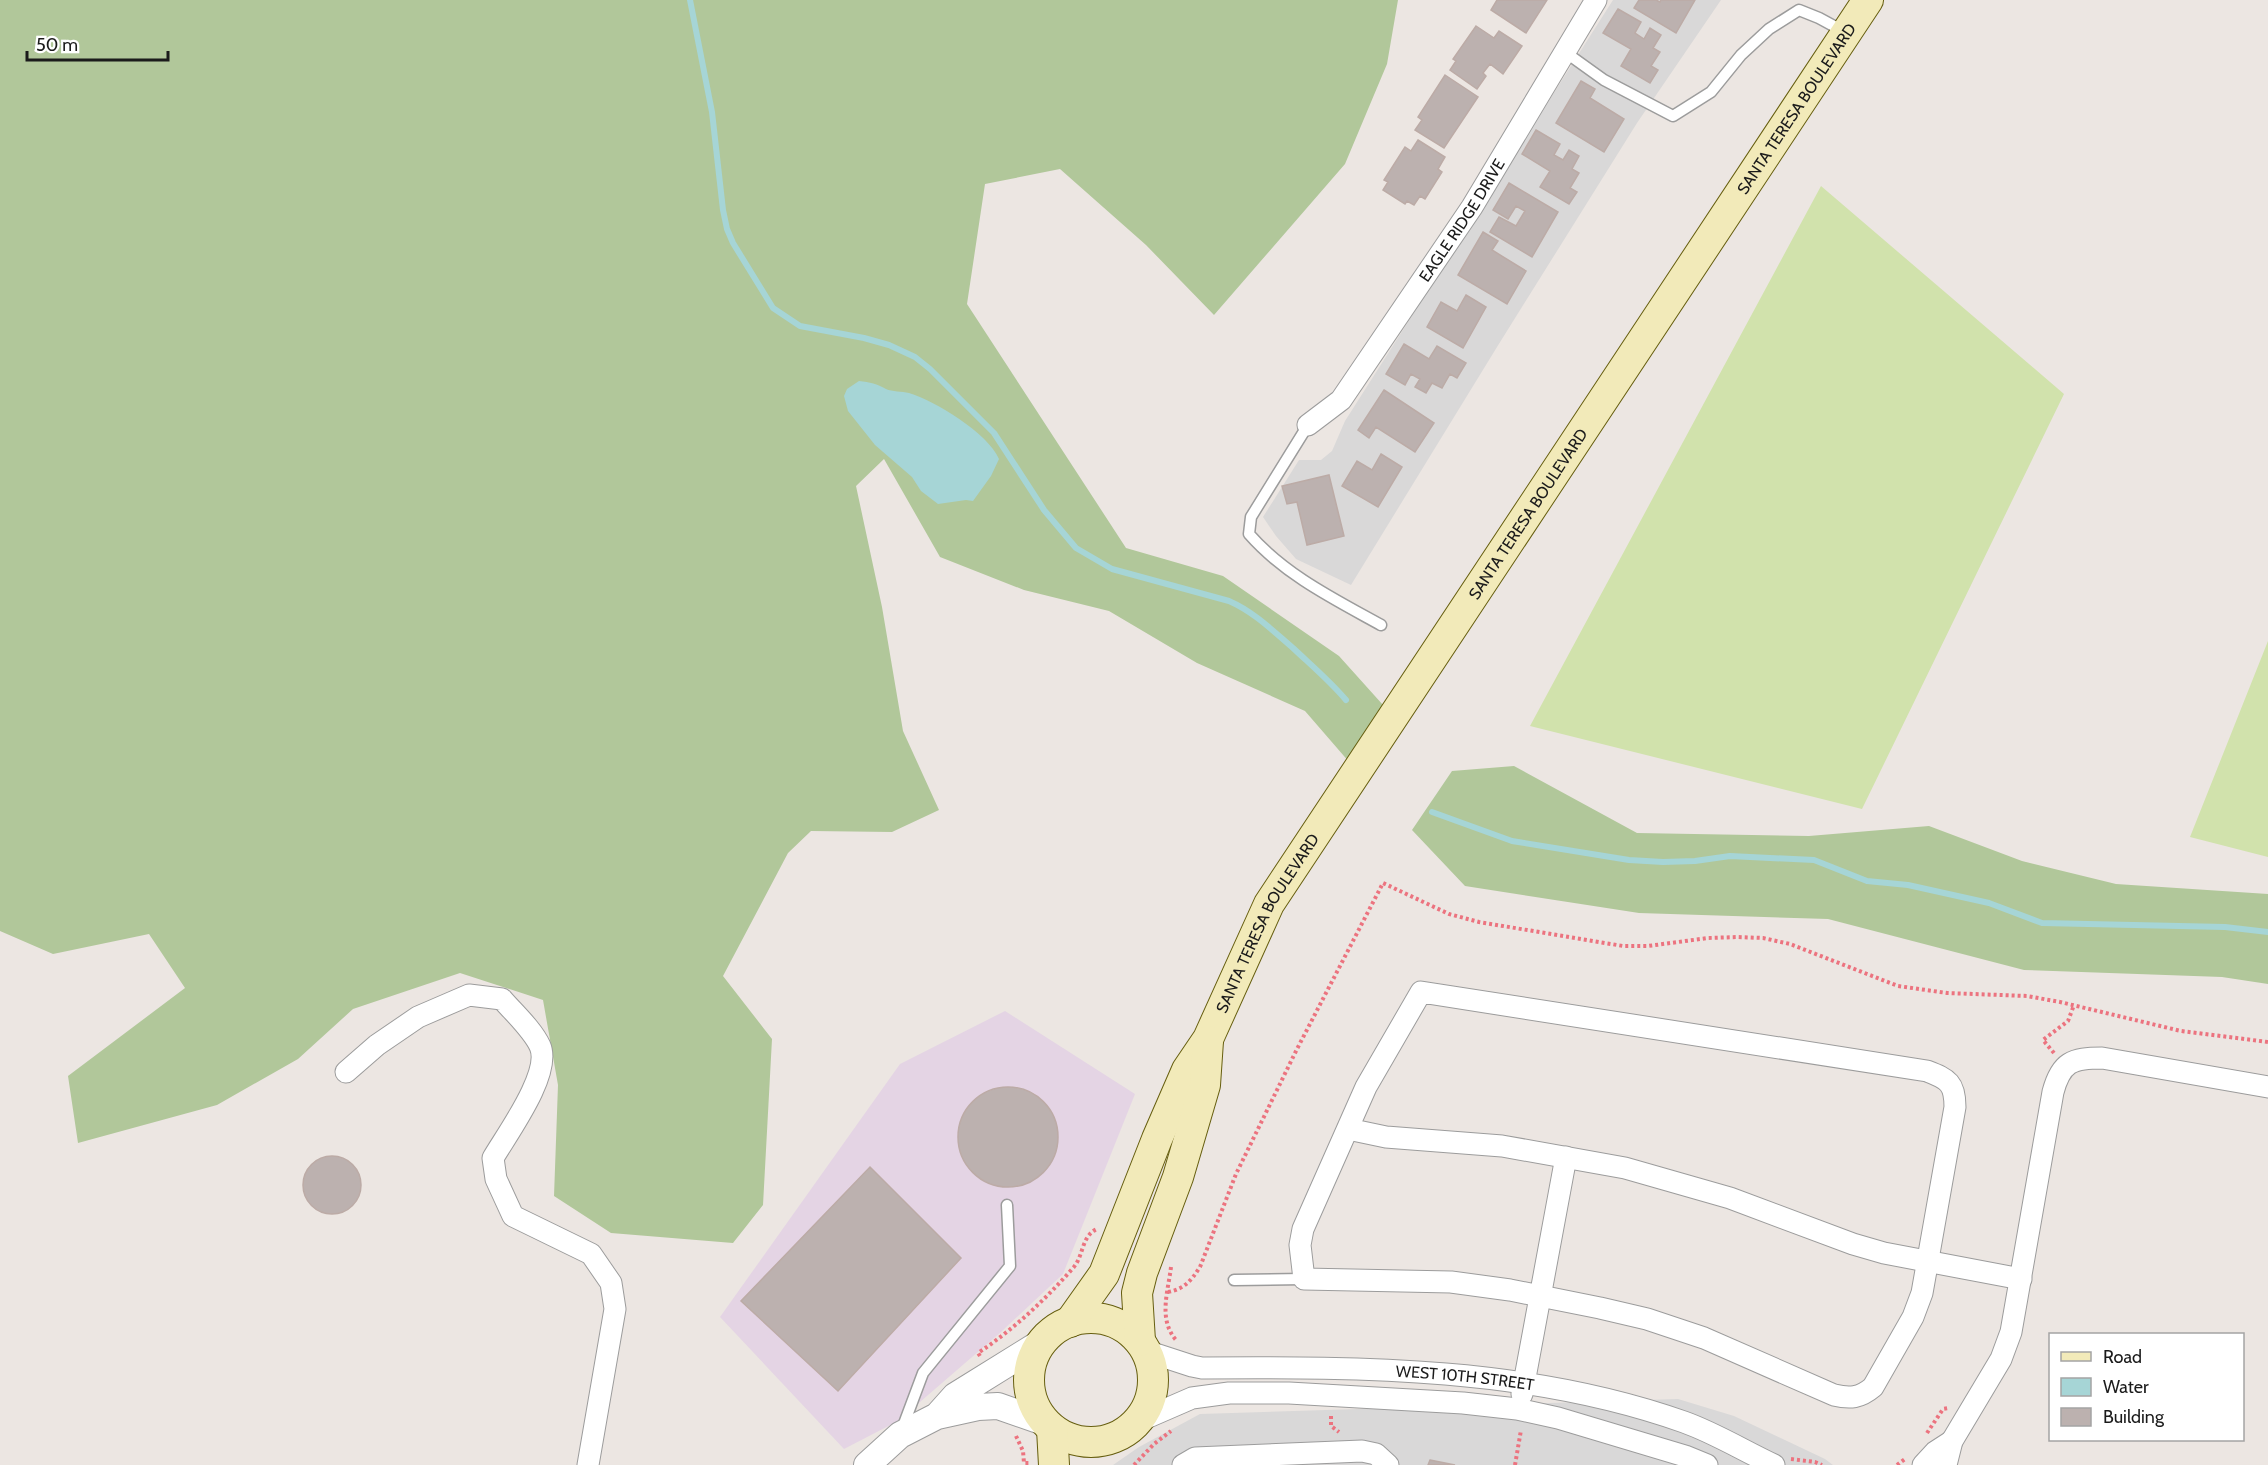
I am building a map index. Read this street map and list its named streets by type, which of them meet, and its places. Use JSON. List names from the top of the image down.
{
  "streets": {
    "main road": ["SANTA TERESA BOULEVARD"],
    "street": ["EAGLE RIDGE DRIVE", "WEST 10TH STREET"]
  },
  "crossings": [
    ["SANTA TERESA BOULEVARD", "WEST 10TH STREET"]
  ],
  "legend": ["Road", "Water", "Building"],
  "scale_bar": "50 m"
}
